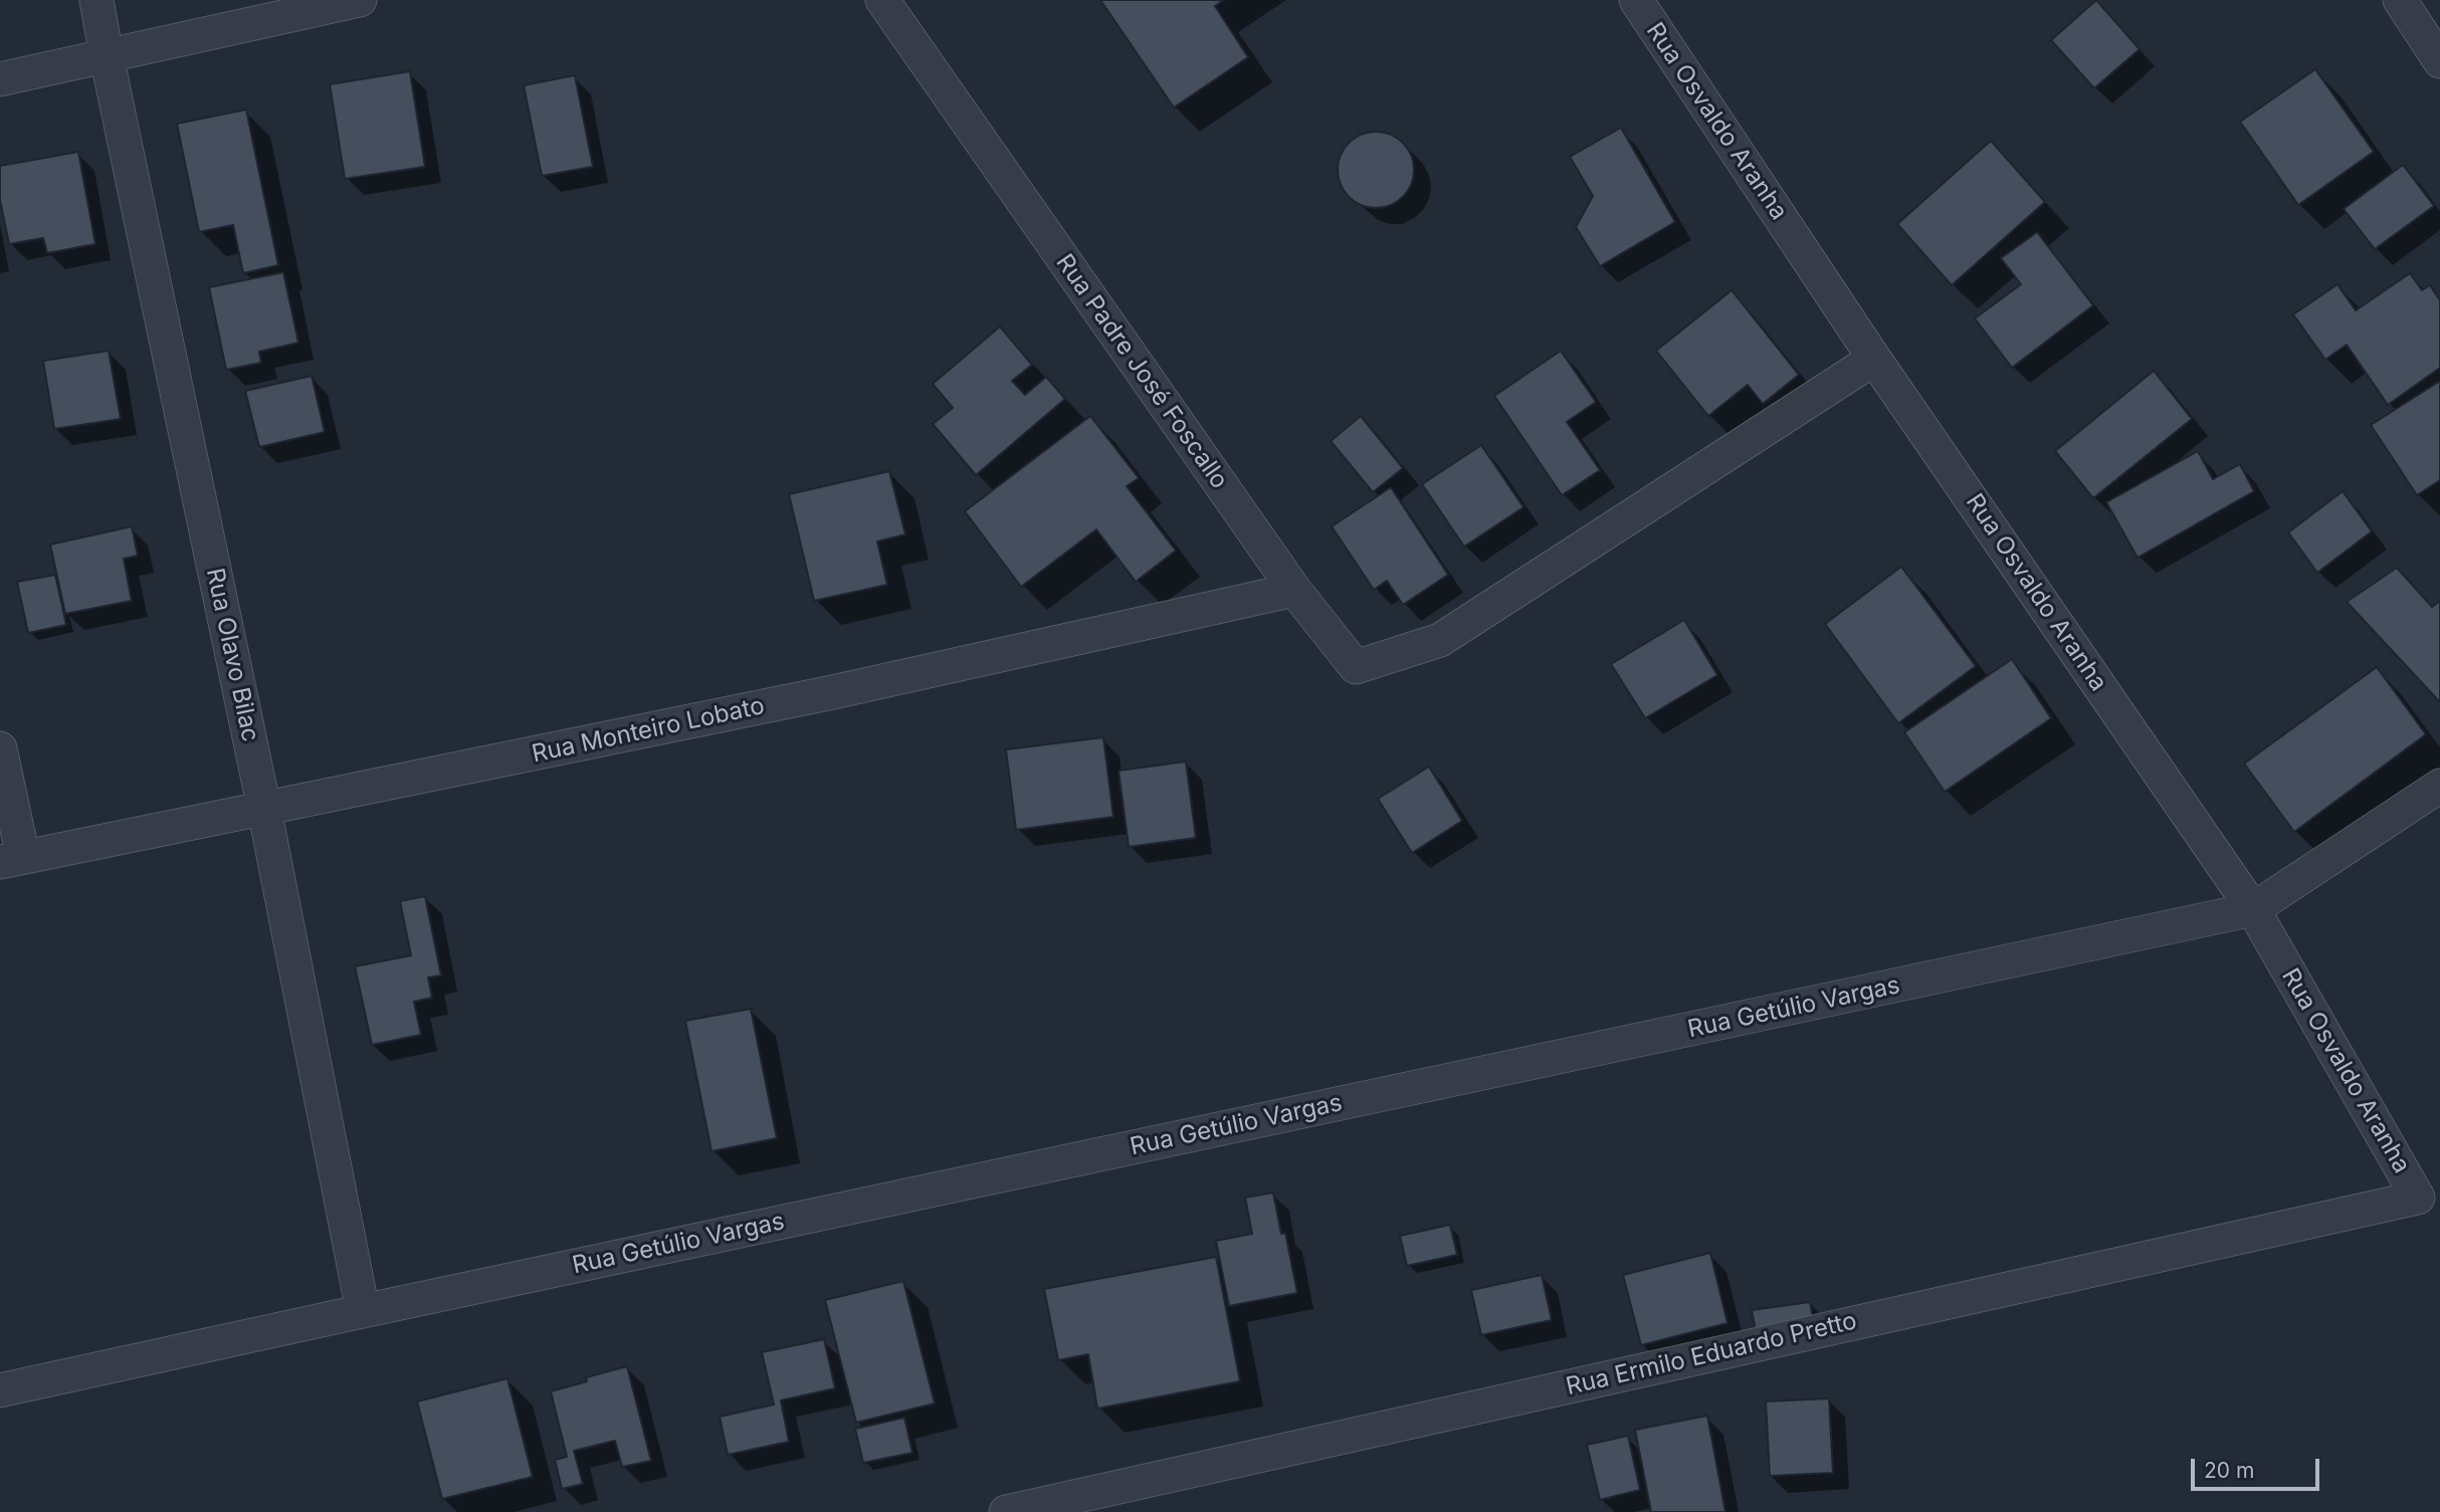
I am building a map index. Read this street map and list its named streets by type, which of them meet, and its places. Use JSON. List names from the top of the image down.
{
  "streets": {
    "street": [
      "Rua Osvaldo Aranha",
      "Rua Padre José Foscallo",
      "Rua Olavo Bilac",
      "Rua Monteiro Lobato",
      "Rua Getúlio Vargas",
      "Rua Ermilo Eduardo Pretto"
    ]
  },
  "crossings": [
    ["Rua Osvaldo Aranha", "Rua Padre José Foscallo"],
    ["Rua Osvaldo Aranha", "Rua Getúlio Vargas"],
    ["Rua Osvaldo Aranha", "Rua Ermilo Eduardo Pretto"],
    ["Rua Padre José Foscallo", "Rua Monteiro Lobato"],
    ["Rua Olavo Bilac", "Rua Monteiro Lobato"],
    ["Rua Olavo Bilac", "Rua Getúlio Vargas"]
  ],
  "scale_bar": "20 m"
}
